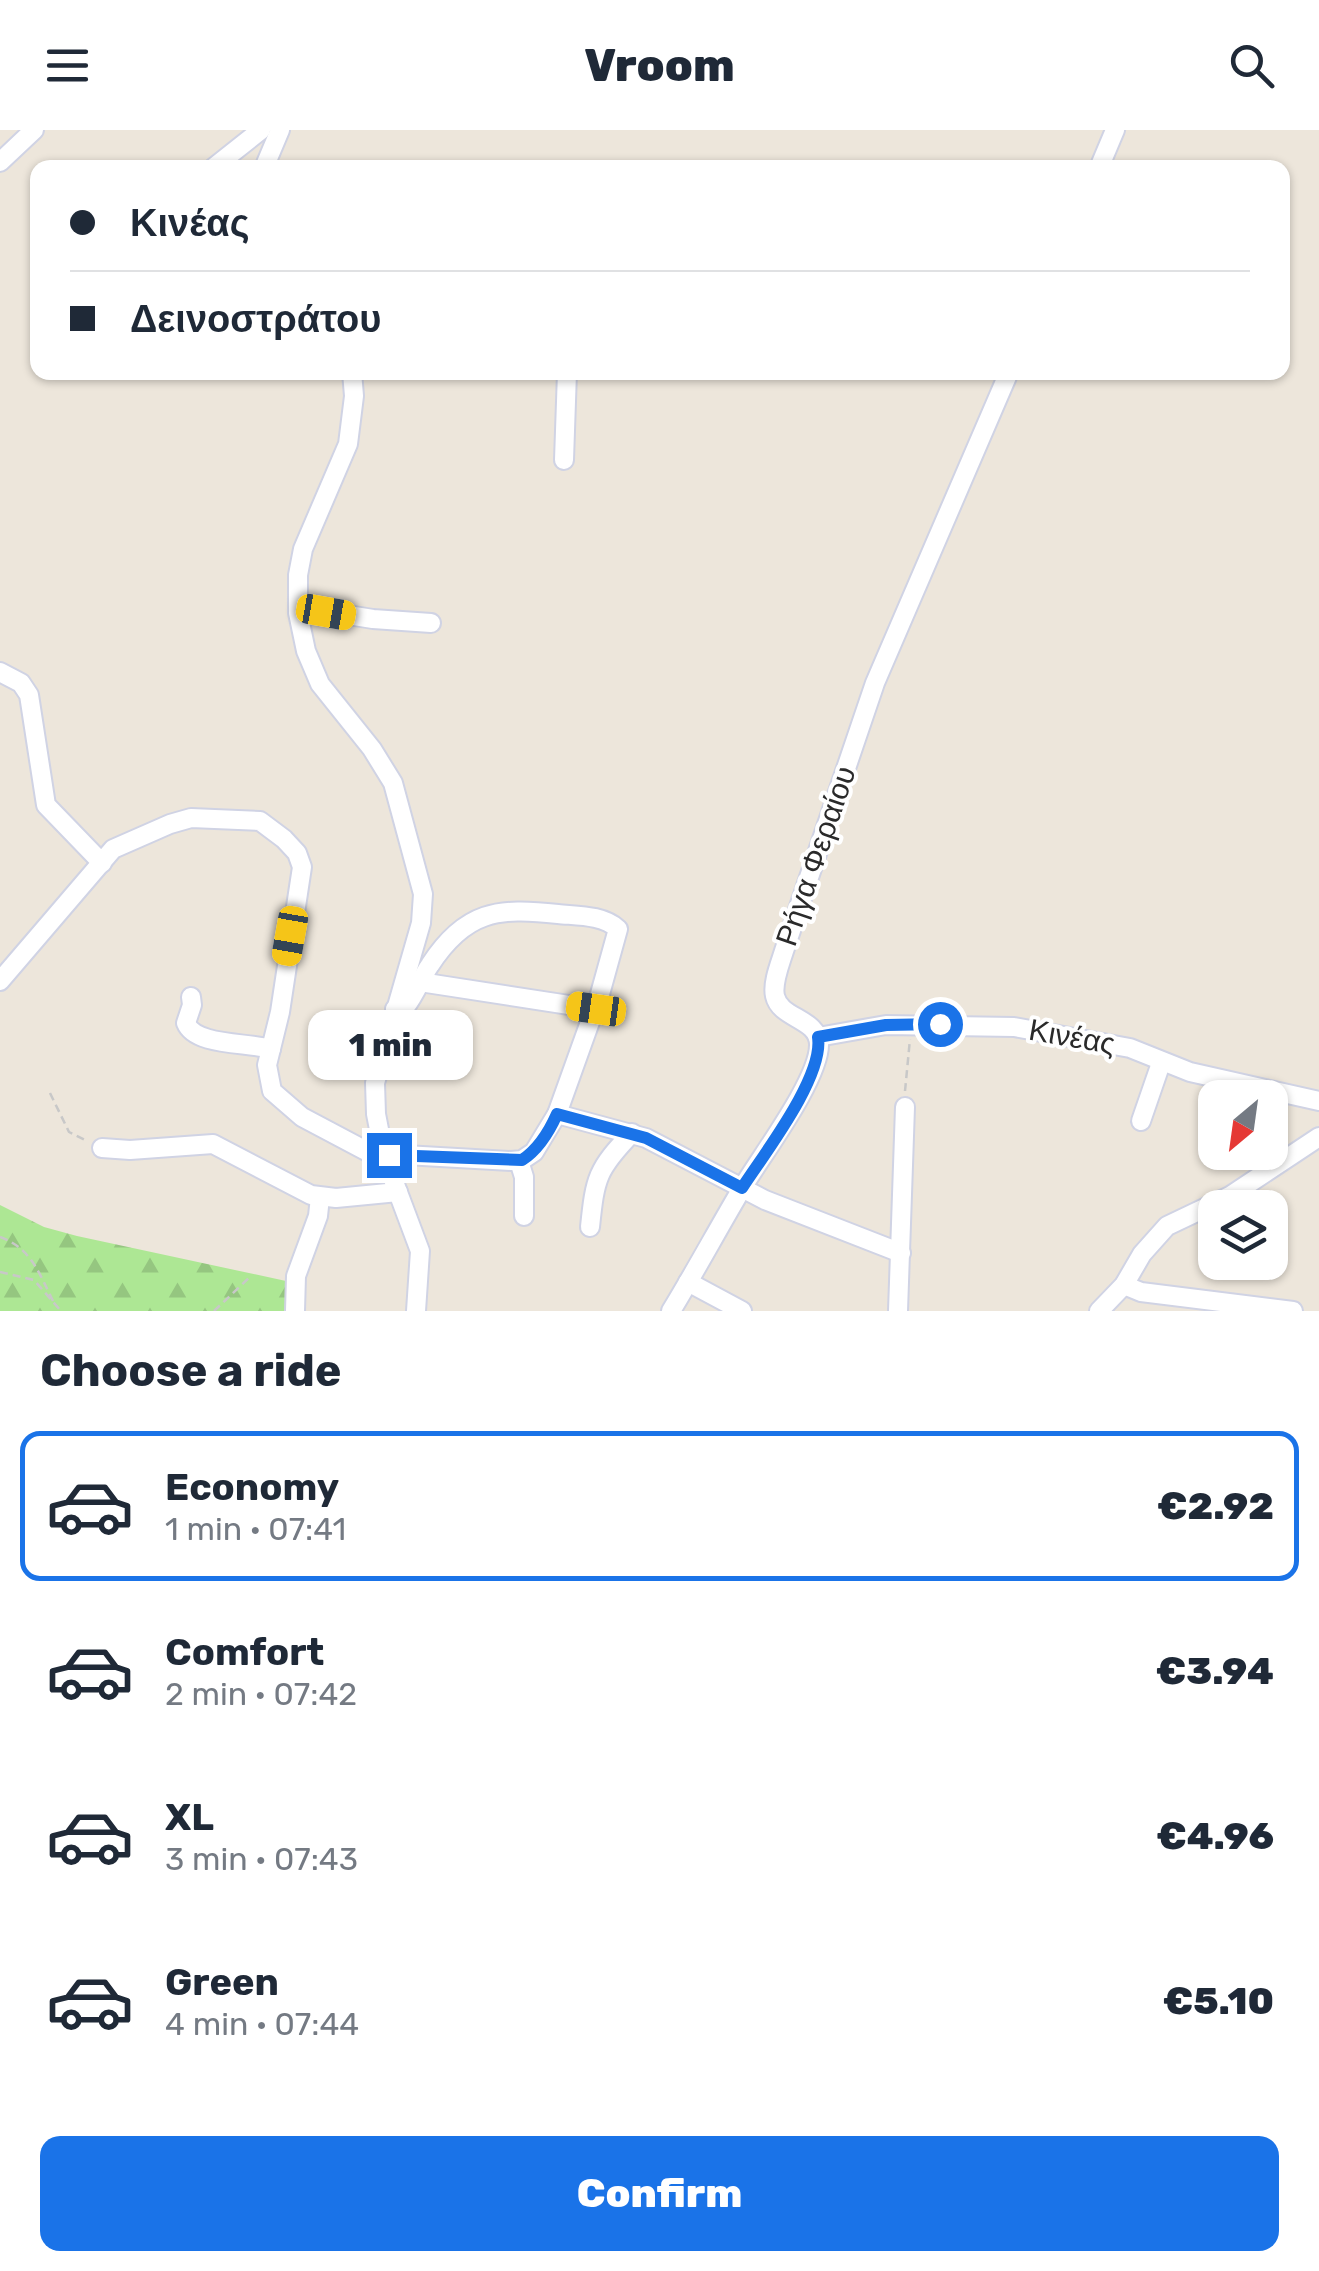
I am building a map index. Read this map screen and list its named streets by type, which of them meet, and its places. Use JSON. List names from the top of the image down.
{
  "streets": {
    "street": ["Ρήγα Φεραίου", "Κινέας"]
  },
  "crossings": [
    ["Ρήγα Φεραίου", "Κινέας"]
  ],
  "north": "bottom left",
  "page": {
    "header": "Vroom",
    "banner": ["Κινέας", "Δεινοστράτου"],
    "bubble": "1 min",
    "heading": "Choose a ride",
    "list": [
      {
        "name": "Economy",
        "note": "1 min · 07:41",
        "value": "€2.92"
      },
      {
        "name": "Comfort",
        "note": "2 min · 07:42",
        "value": "€3.94"
      },
      {
        "name": "XL",
        "note": "3 min · 07:43",
        "value": "€4.96"
      },
      {
        "name": "Green",
        "note": "4 min · 07:44",
        "value": "€5.10"
      }
    ],
    "buttons": "Confirm"
  }
}
